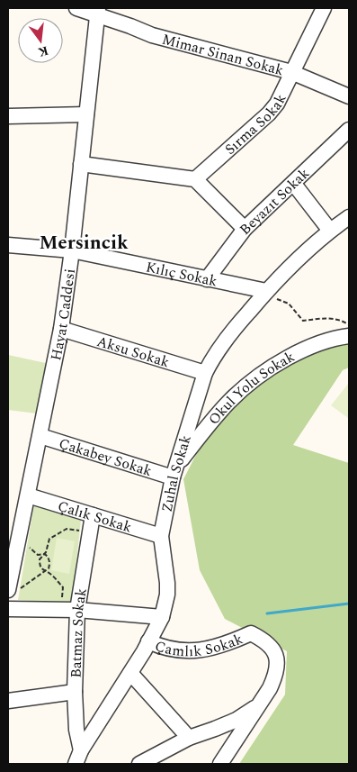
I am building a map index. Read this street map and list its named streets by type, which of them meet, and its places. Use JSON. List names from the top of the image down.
{
  "streets": {
    "street": [
      "Mimar Sinan Sokak",
      "Sırma Sokak",
      "Beyazıt Sokak",
      "Kılıç Sokak",
      "Hayat Caddesi",
      "Aksu Sokak",
      "Okul Yolu Sokak",
      "Çakabey Sokak",
      "Zuhal Sokak",
      "Çalık Sokak",
      "Batmaz Sokak",
      "Çamlık Sokak"
    ]
  },
  "crossings": [
    ["Mimar Sinan Sokak", "Sırma Sokak"],
    ["Mimar Sinan Sokak", "Hayat Caddesi"],
    ["Beyazıt Sokak", "Kılıç Sokak"],
    ["Kılıç Sokak", "Hayat Caddesi"],
    ["Kılıç Sokak", "Zuhal Sokak"],
    ["Hayat Caddesi", "Aksu Sokak"],
    ["Hayat Caddesi", "Çakabey Sokak"],
    ["Hayat Caddesi", "Çalık Sokak"],
    ["Aksu Sokak", "Zuhal Sokak"],
    ["Okul Yolu Sokak", "Çakabey Sokak"],
    ["Okul Yolu Sokak", "Zuhal Sokak"],
    ["Çakabey Sokak", "Zuhal Sokak"],
    ["Zuhal Sokak", "Çalık Sokak"],
    ["Zuhal Sokak", "Batmaz Sokak"],
    ["Zuhal Sokak", "Çamlık Sokak"],
    ["Çalık Sokak", "Batmaz Sokak"]
  ],
  "districts": ["Mersincik"],
  "north": "bottom"
}
